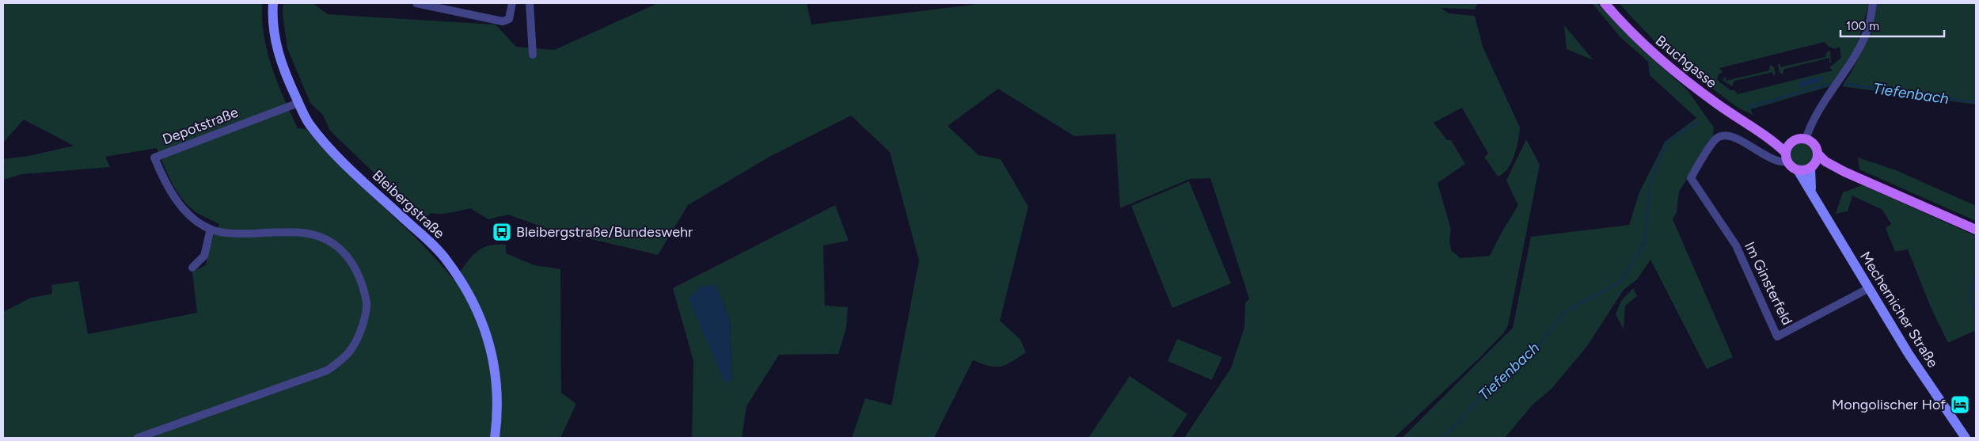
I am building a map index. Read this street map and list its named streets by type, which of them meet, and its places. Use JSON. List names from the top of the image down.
{
  "streets": {
    "main road": ["Bruchgasse"],
    "street": [
      "Depotstraße",
      "Bleibergstraße",
      "Im Ginsterfeld",
      "Mechernicher Straße"
    ]
  },
  "crossings": [
    ["Bruchgasse", "Im Ginsterfeld"],
    ["Bruchgasse", "Mechernicher Straße"],
    ["Depotstraße", "Bleibergstraße"],
    ["Im Ginsterfeld", "Mechernicher Straße"]
  ],
  "water": ["Tiefenbach"],
  "places": {
    "bus stop": ["Bleibergstraße/Bundeswehr"],
    "hotel": ["Mongolischer Hof"]
  },
  "scale_bar": "100 m"
}
